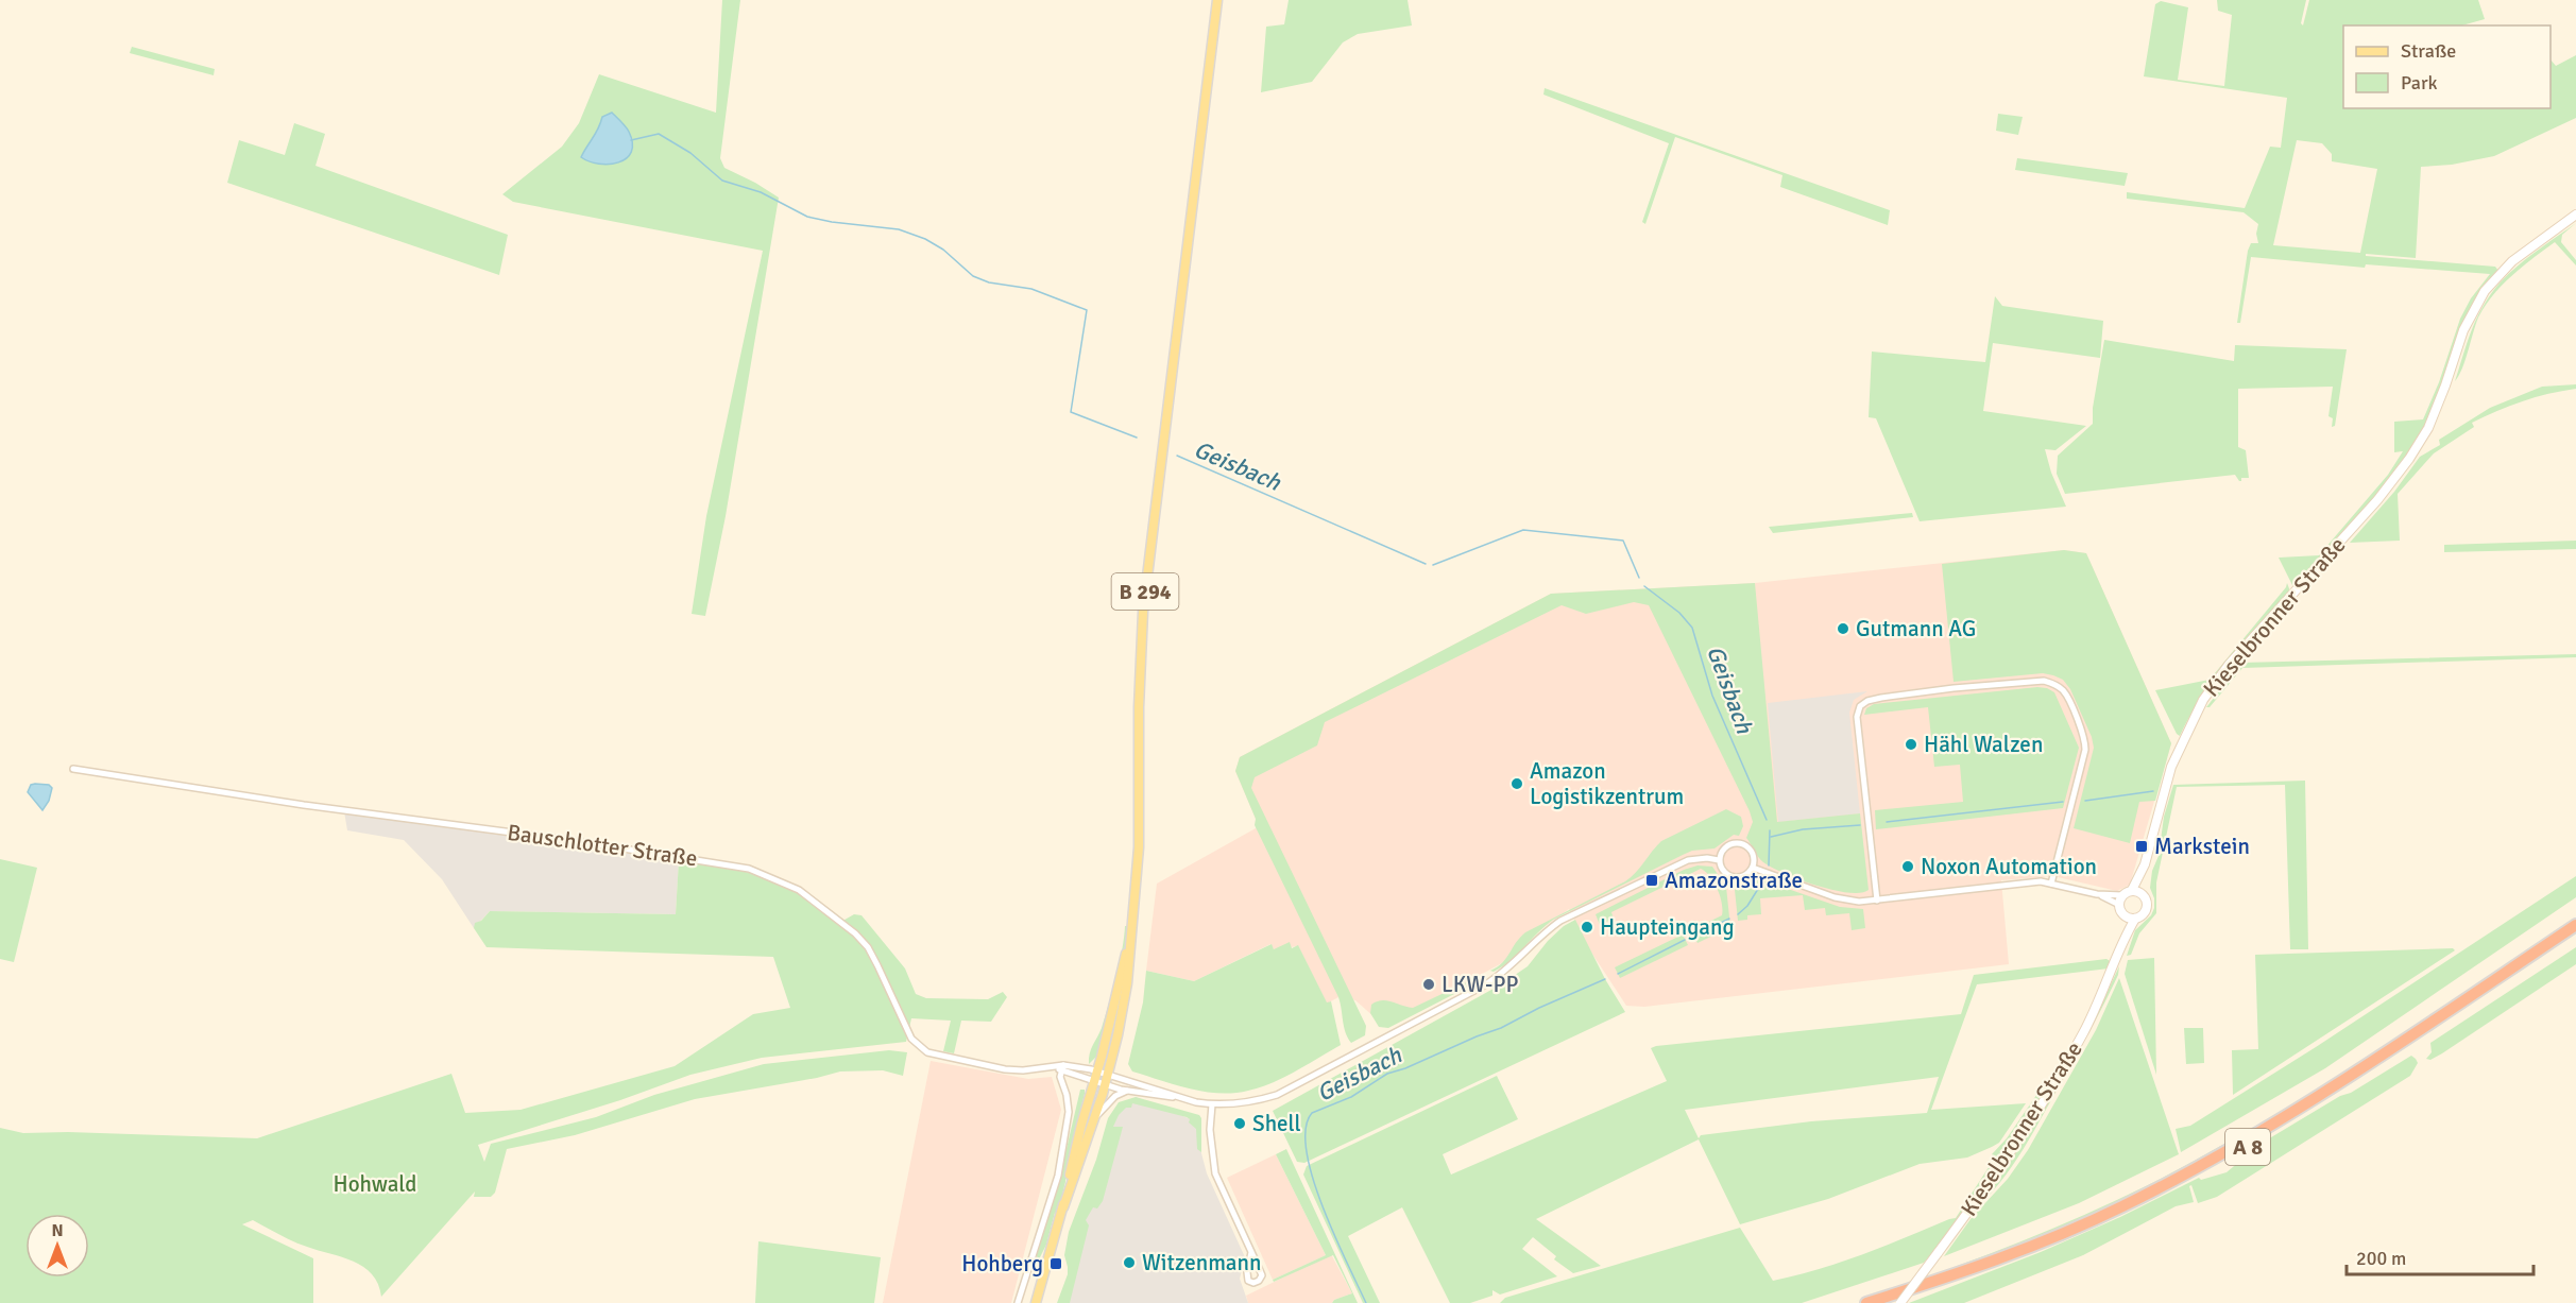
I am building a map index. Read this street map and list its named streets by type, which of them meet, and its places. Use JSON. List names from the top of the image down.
{
  "streets": {
    "highway": ["A 8"],
    "main road": ["B 294"],
    "street": ["Kieselbronner Straße", "Bauschlotter Straße"]
  },
  "crossings": [
    ["B 294", "Bauschlotter Straße"]
  ],
  "water": ["Geisbach"],
  "parks": ["Hohwald"],
  "places": {
    "other": [
      "Gutmann AG",
      "Hähl Walzen",
      "Amazon Logistikzentrum",
      "Noxon Automation",
      "Haupteingang",
      "LKW-PP",
      "Shell",
      "Witzenmann"
    ],
    "transit": ["Markstein", "Amazonstraße", "Hohberg"]
  },
  "legend": ["Straße", "Park"],
  "scale_bar": "200 m",
  "north": "top"
}
